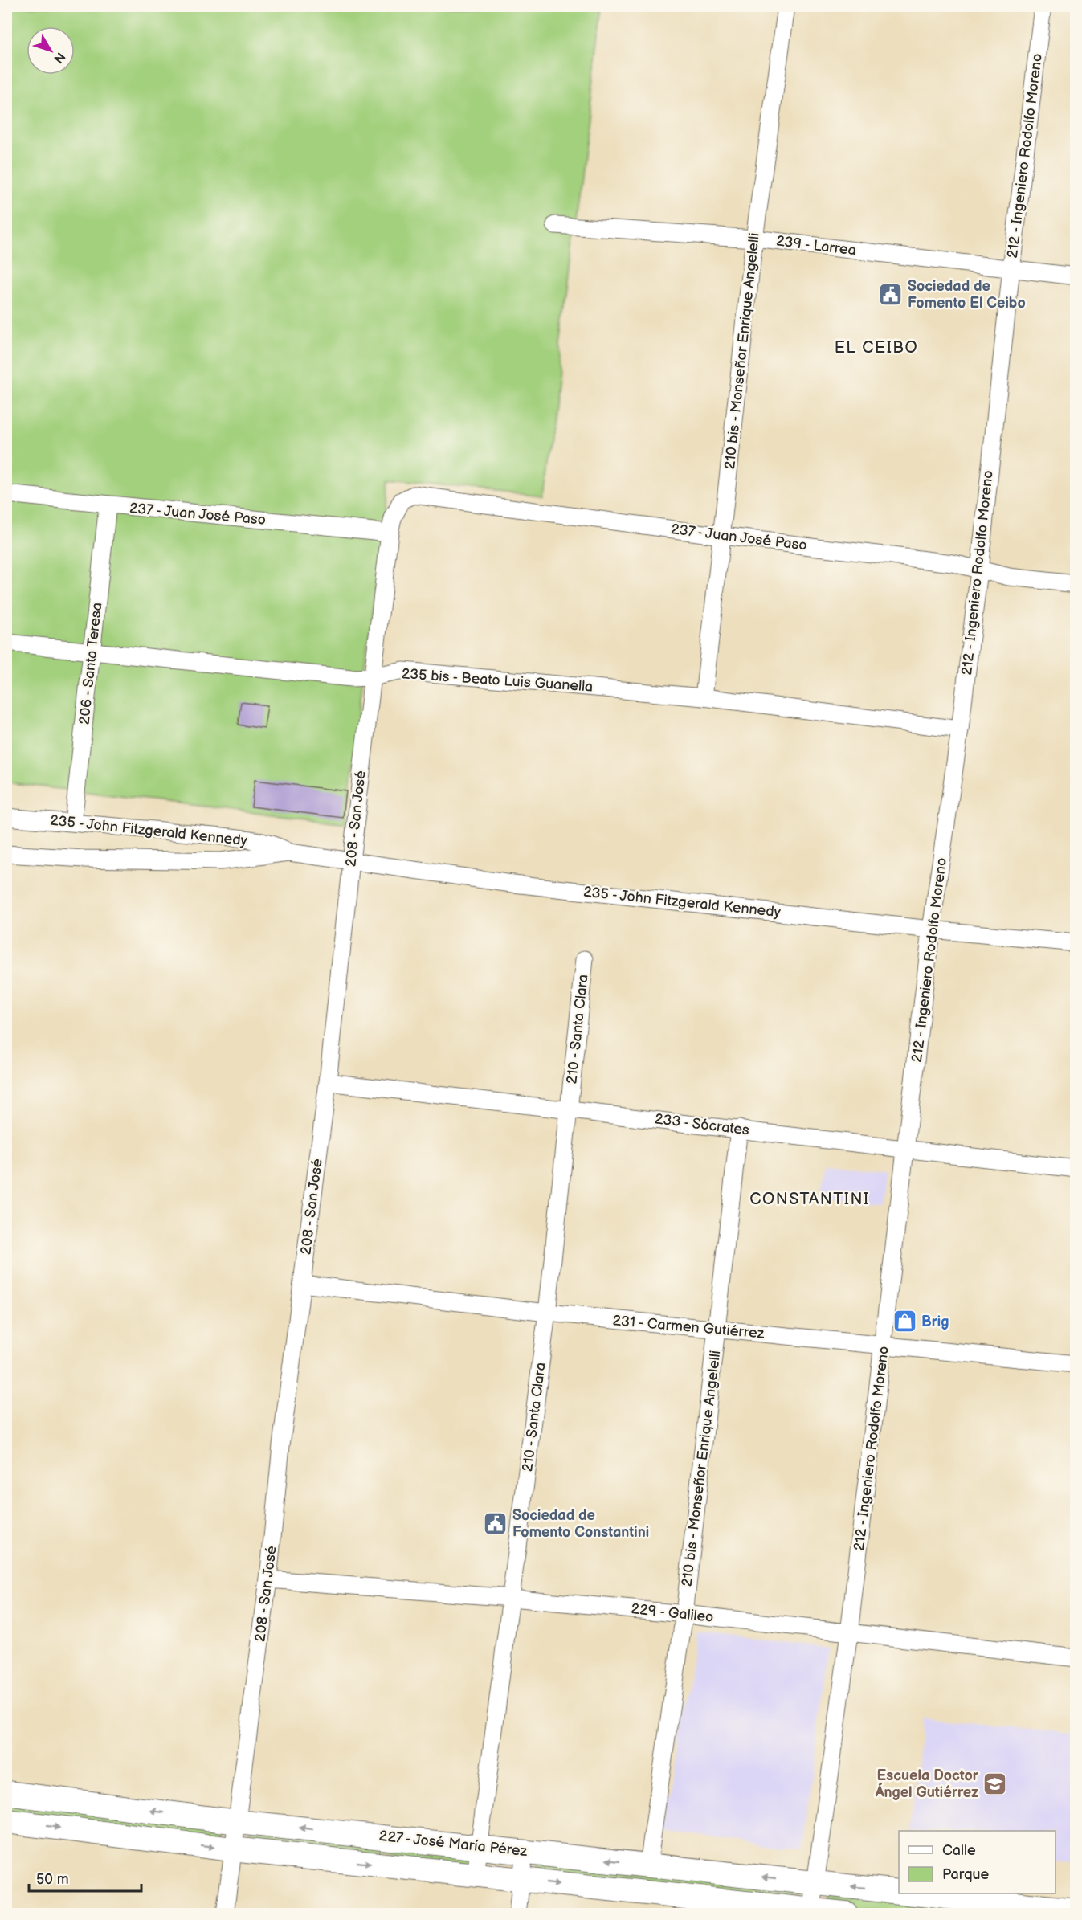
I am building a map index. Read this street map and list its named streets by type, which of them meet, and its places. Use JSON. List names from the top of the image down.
{
  "streets": {
    "street": [
      "212 - Ingeniero Rodolfo Moreno",
      "239 - Larrea",
      "210 bis - Monseñor Enrique Angelelli",
      "237 - Juan José Paso",
      "206 - Santa Teresa",
      "235 bis - Beato Luis Guanella",
      "208 - San José",
      "235 - John Fitzgerald Kennedy",
      "210 - Santa Clara",
      "233 - Sócrates",
      "231 - Carmen Gutiérrez",
      "229 - Galileo",
      "227 - José María Pérez"
    ]
  },
  "crossings": [
    ["212 - Ingeniero Rodolfo Moreno", "239 - Larrea"],
    ["212 - Ingeniero Rodolfo Moreno", "237 - Juan José Paso"],
    ["212 - Ingeniero Rodolfo Moreno", "235 bis - Beato Luis Guanella"],
    ["212 - Ingeniero Rodolfo Moreno", "235 - John Fitzgerald Kennedy"],
    ["212 - Ingeniero Rodolfo Moreno", "233 - Sócrates"],
    ["212 - Ingeniero Rodolfo Moreno", "231 - Carmen Gutiérrez"],
    ["212 - Ingeniero Rodolfo Moreno", "229 - Galileo"],
    ["212 - Ingeniero Rodolfo Moreno", "227 - José María Pérez"],
    ["239 - Larrea", "210 bis - Monseñor Enrique Angelelli"],
    ["210 bis - Monseñor Enrique Angelelli", "237 - Juan José Paso"],
    ["210 bis - Monseñor Enrique Angelelli", "235 bis - Beato Luis Guanella"],
    ["210 bis - Monseñor Enrique Angelelli", "233 - Sócrates"],
    ["210 bis - Monseñor Enrique Angelelli", "231 - Carmen Gutiérrez"],
    ["210 bis - Monseñor Enrique Angelelli", "229 - Galileo"],
    ["210 bis - Monseñor Enrique Angelelli", "227 - José María Pérez"],
    ["237 - Juan José Paso", "206 - Santa Teresa"],
    ["237 - Juan José Paso", "208 - San José"],
    ["206 - Santa Teresa", "235 bis - Beato Luis Guanella"],
    ["206 - Santa Teresa", "235 - John Fitzgerald Kennedy"],
    ["235 bis - Beato Luis Guanella", "208 - San José"],
    ["208 - San José", "235 - John Fitzgerald Kennedy"],
    ["208 - San José", "233 - Sócrates"],
    ["208 - San José", "231 - Carmen Gutiérrez"],
    ["208 - San José", "229 - Galileo"],
    ["208 - San José", "227 - José María Pérez"],
    ["210 - Santa Clara", "233 - Sócrates"],
    ["210 - Santa Clara", "231 - Carmen Gutiérrez"],
    ["210 - Santa Clara", "229 - Galileo"],
    ["210 - Santa Clara", "227 - José María Pérez"]
  ],
  "districts": ["EL CEIBO", "CONSTANTINI"],
  "places": {
    "public building": ["Sociedad de Fomento El Ceibo", "Sociedad de Fomento Constantini"],
    "shop": ["Brig"],
    "school or university": ["Escuela Doctor Ángel Gutiérrez"]
  },
  "legend": ["Calle", "Parque"],
  "scale_bar": "50 m",
  "north": "bottom right"
}
